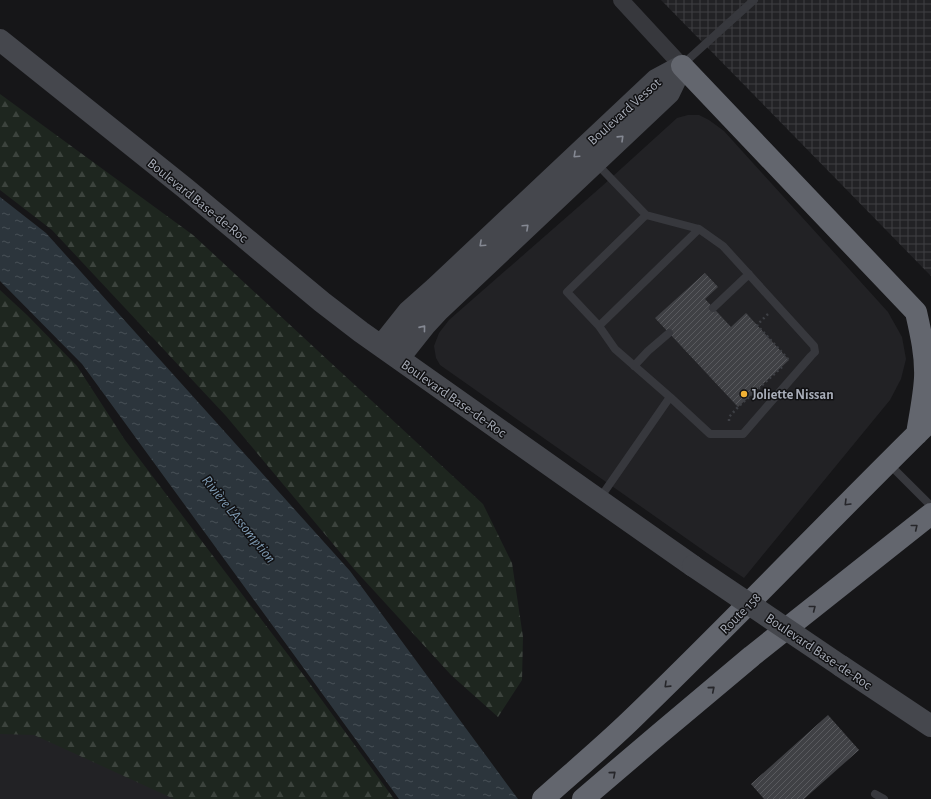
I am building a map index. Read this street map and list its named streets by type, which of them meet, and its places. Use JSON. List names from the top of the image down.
{
  "streets": {
    "highway": ["Route 158"],
    "street": ["Boulevard Vessot", "Boulevard Base-de-Roc"]
  },
  "crossings": [
    ["Boulevard Vessot", "Boulevard Base-de-Roc"]
  ],
  "water": ["Rivière L'Assomption"],
  "places": ["Joliette Nissan"]
}
